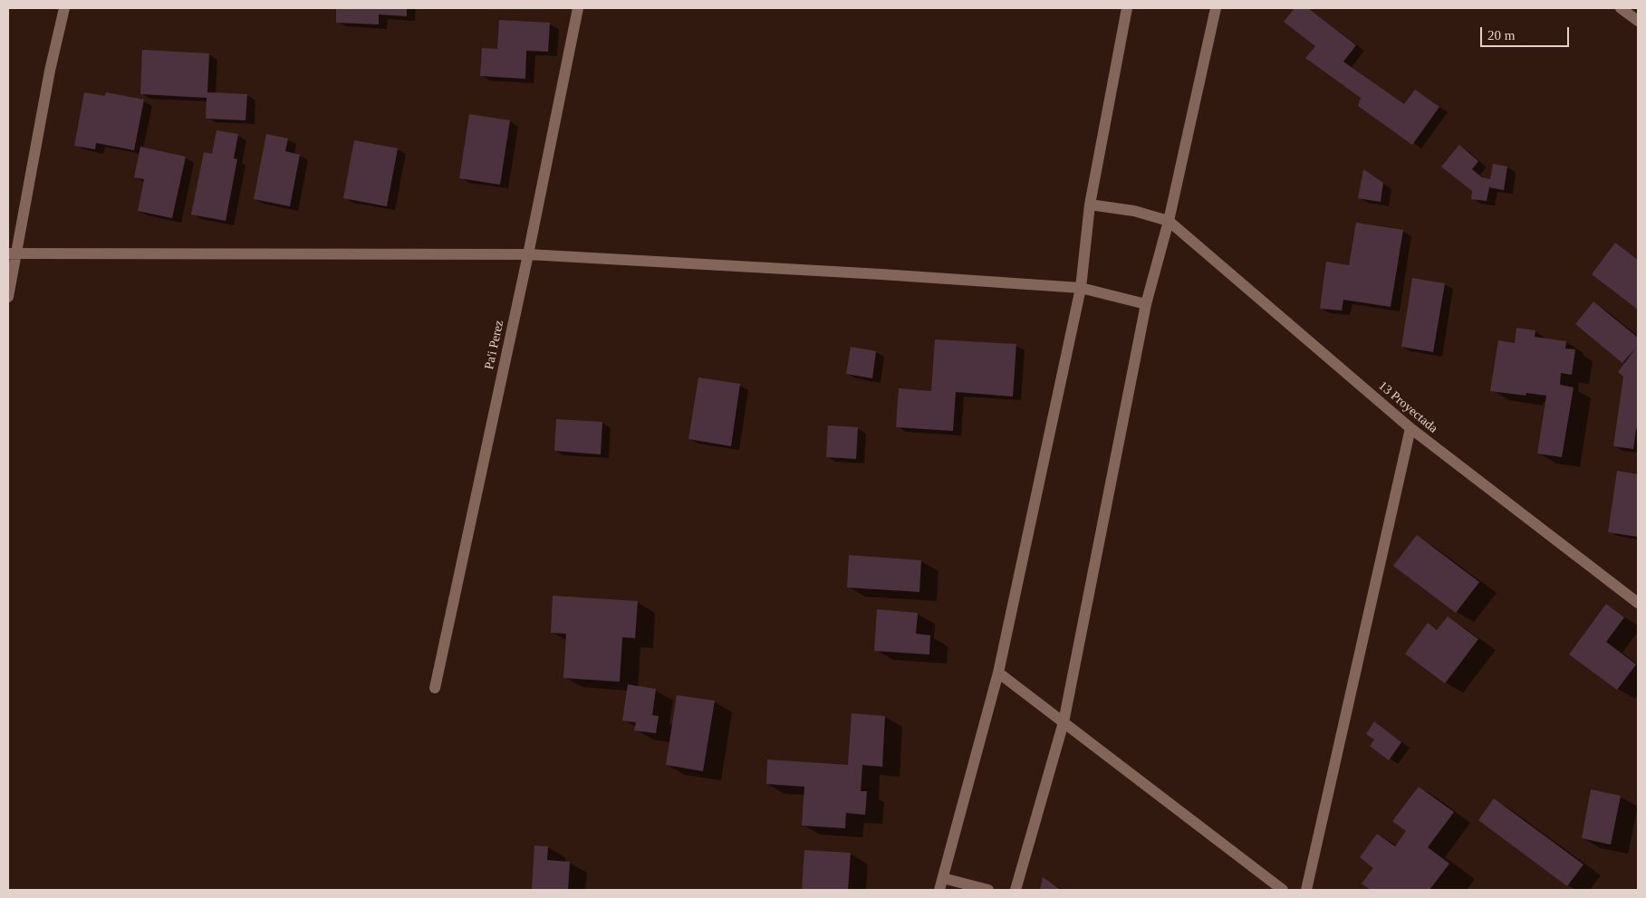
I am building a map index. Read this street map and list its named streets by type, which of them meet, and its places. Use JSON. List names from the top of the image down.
{
  "streets": {
    "street": ["Pa'i Perez", "13 Proyectada"]
  },
  "scale_bar": "20 m"
}
